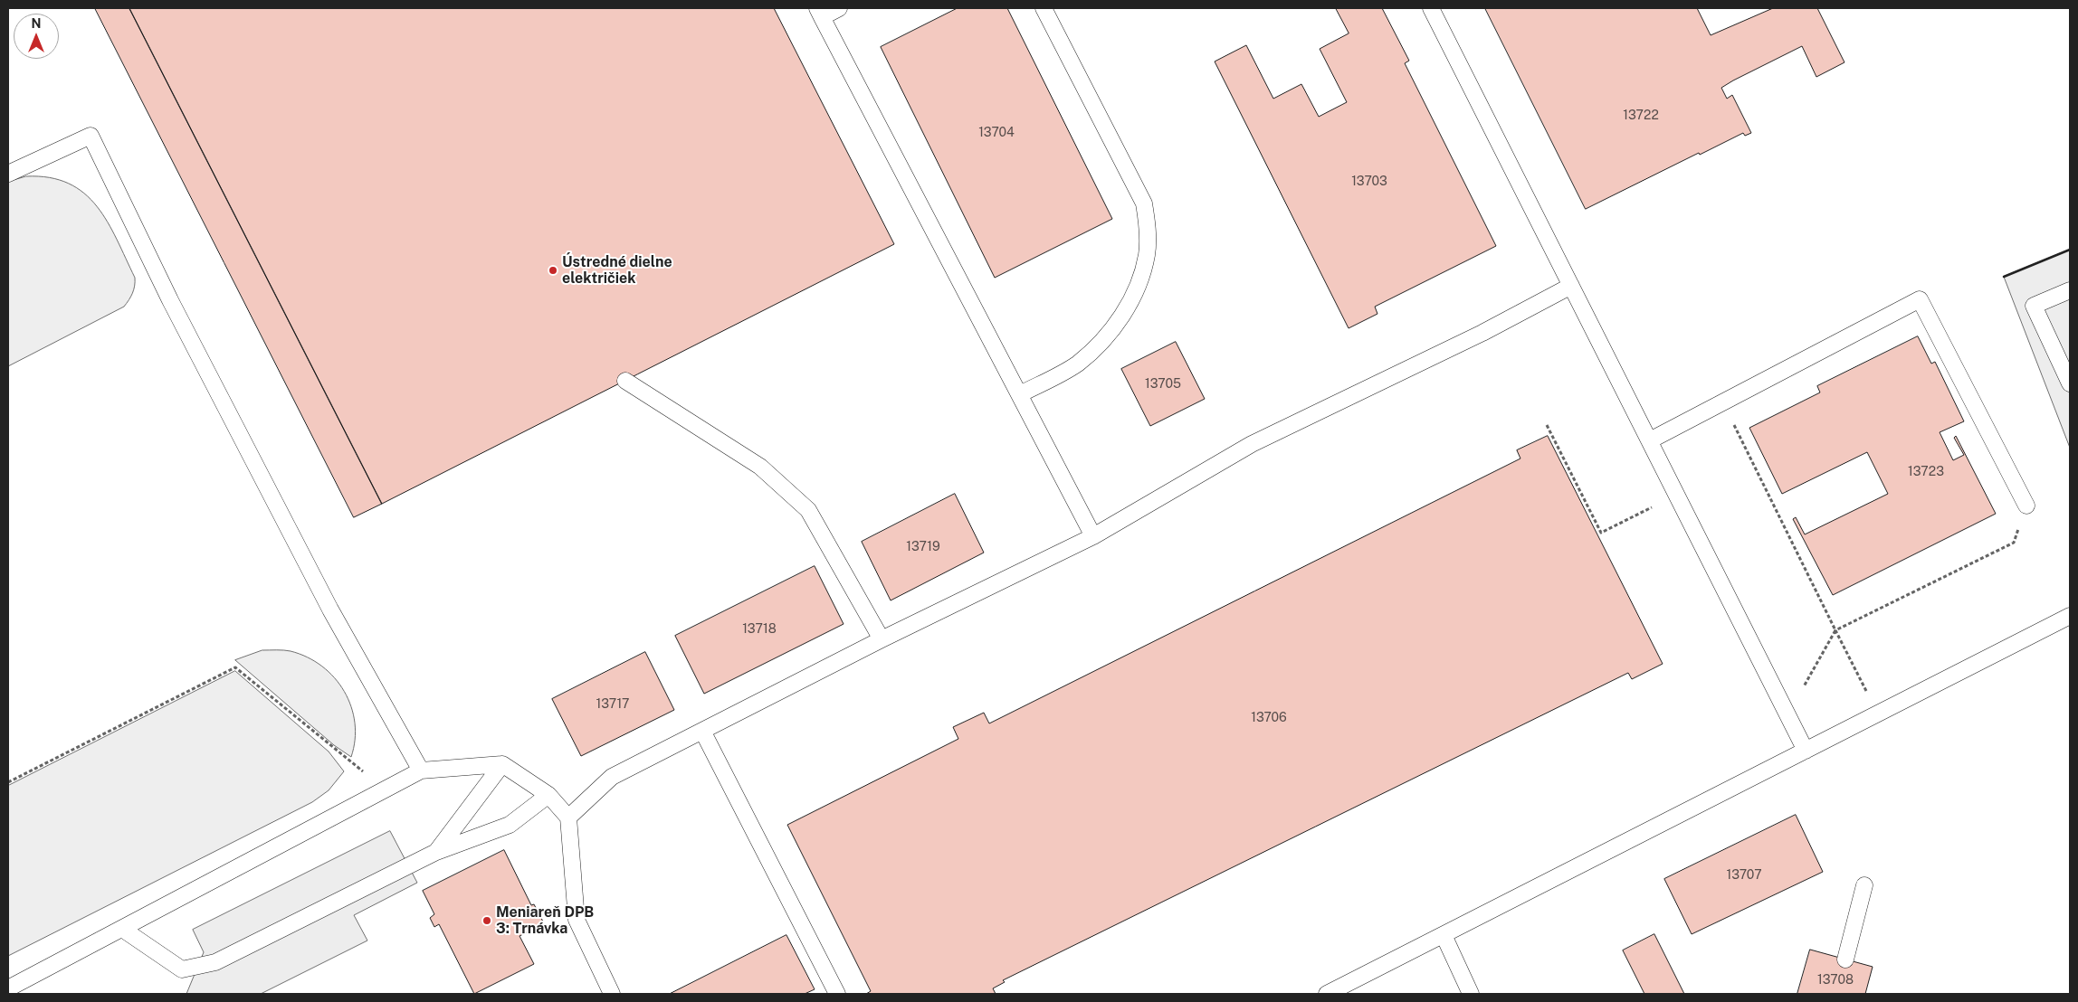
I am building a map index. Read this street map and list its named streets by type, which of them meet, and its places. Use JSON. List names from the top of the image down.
{
  "places": ["Ústredné dielne električiek", "Meniareň DPB 3: Trnávka"],
  "house_numbers": [
    "13722",
    "13704",
    "13703",
    "13705",
    "13723",
    "13719",
    "13718",
    "13717",
    "13706",
    "13707",
    "13708"
  ],
  "north": "top"
}
